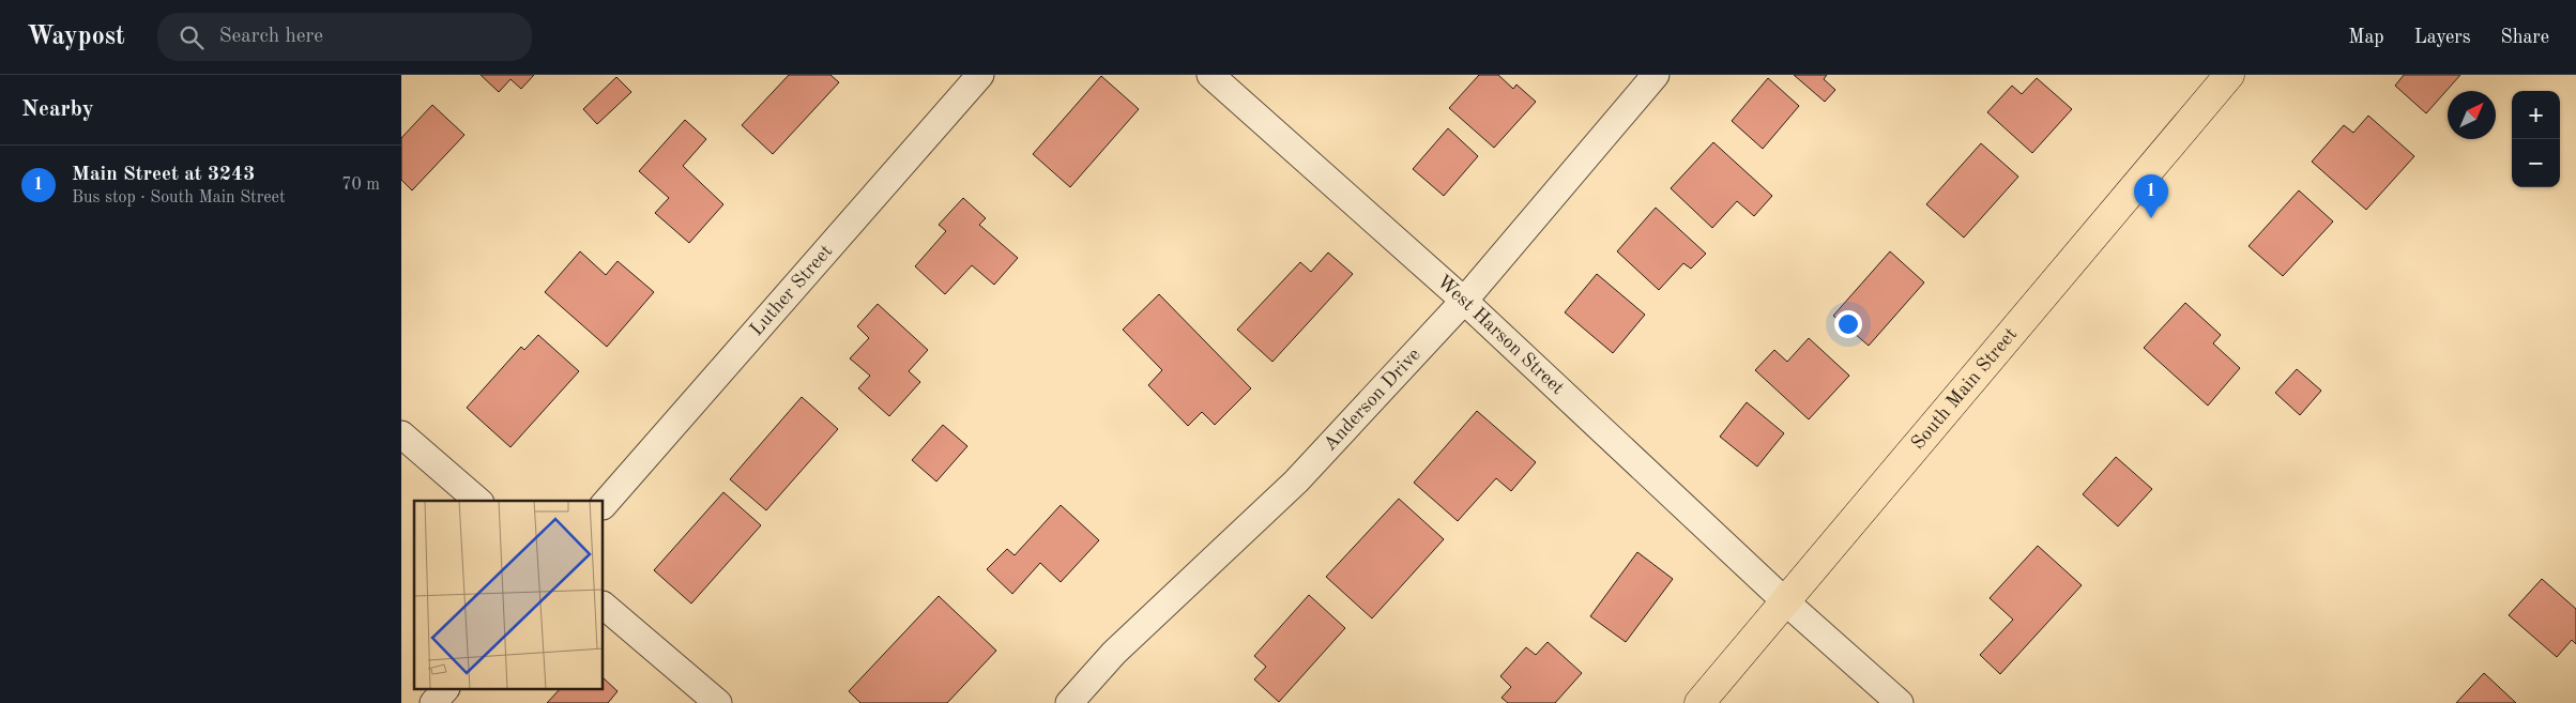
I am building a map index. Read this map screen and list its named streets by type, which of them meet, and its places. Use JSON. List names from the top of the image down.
{
  "streets": {
    "main road": ["South Main Street"],
    "street": ["Luther Street", "West Harson Street", "Anderson Drive"]
  },
  "crossings": [
    ["West Harson Street", "South Main Street"],
    ["West Harson Street", "Anderson Drive"]
  ],
  "north": "top right",
  "page": {
    "header": "Waypost",
    "search": "Search here",
    "nav": ["Map", "Layers", "Share"],
    "heading": "Nearby",
    "map_buttons": ["+", "−"],
    "list": [
      {
        "mark": "1",
        "name": "Main Street at 3243",
        "note": "Bus stop · South Main Street",
        "value": "70 m"
      }
    ],
    "pins": "1"
  }
}
